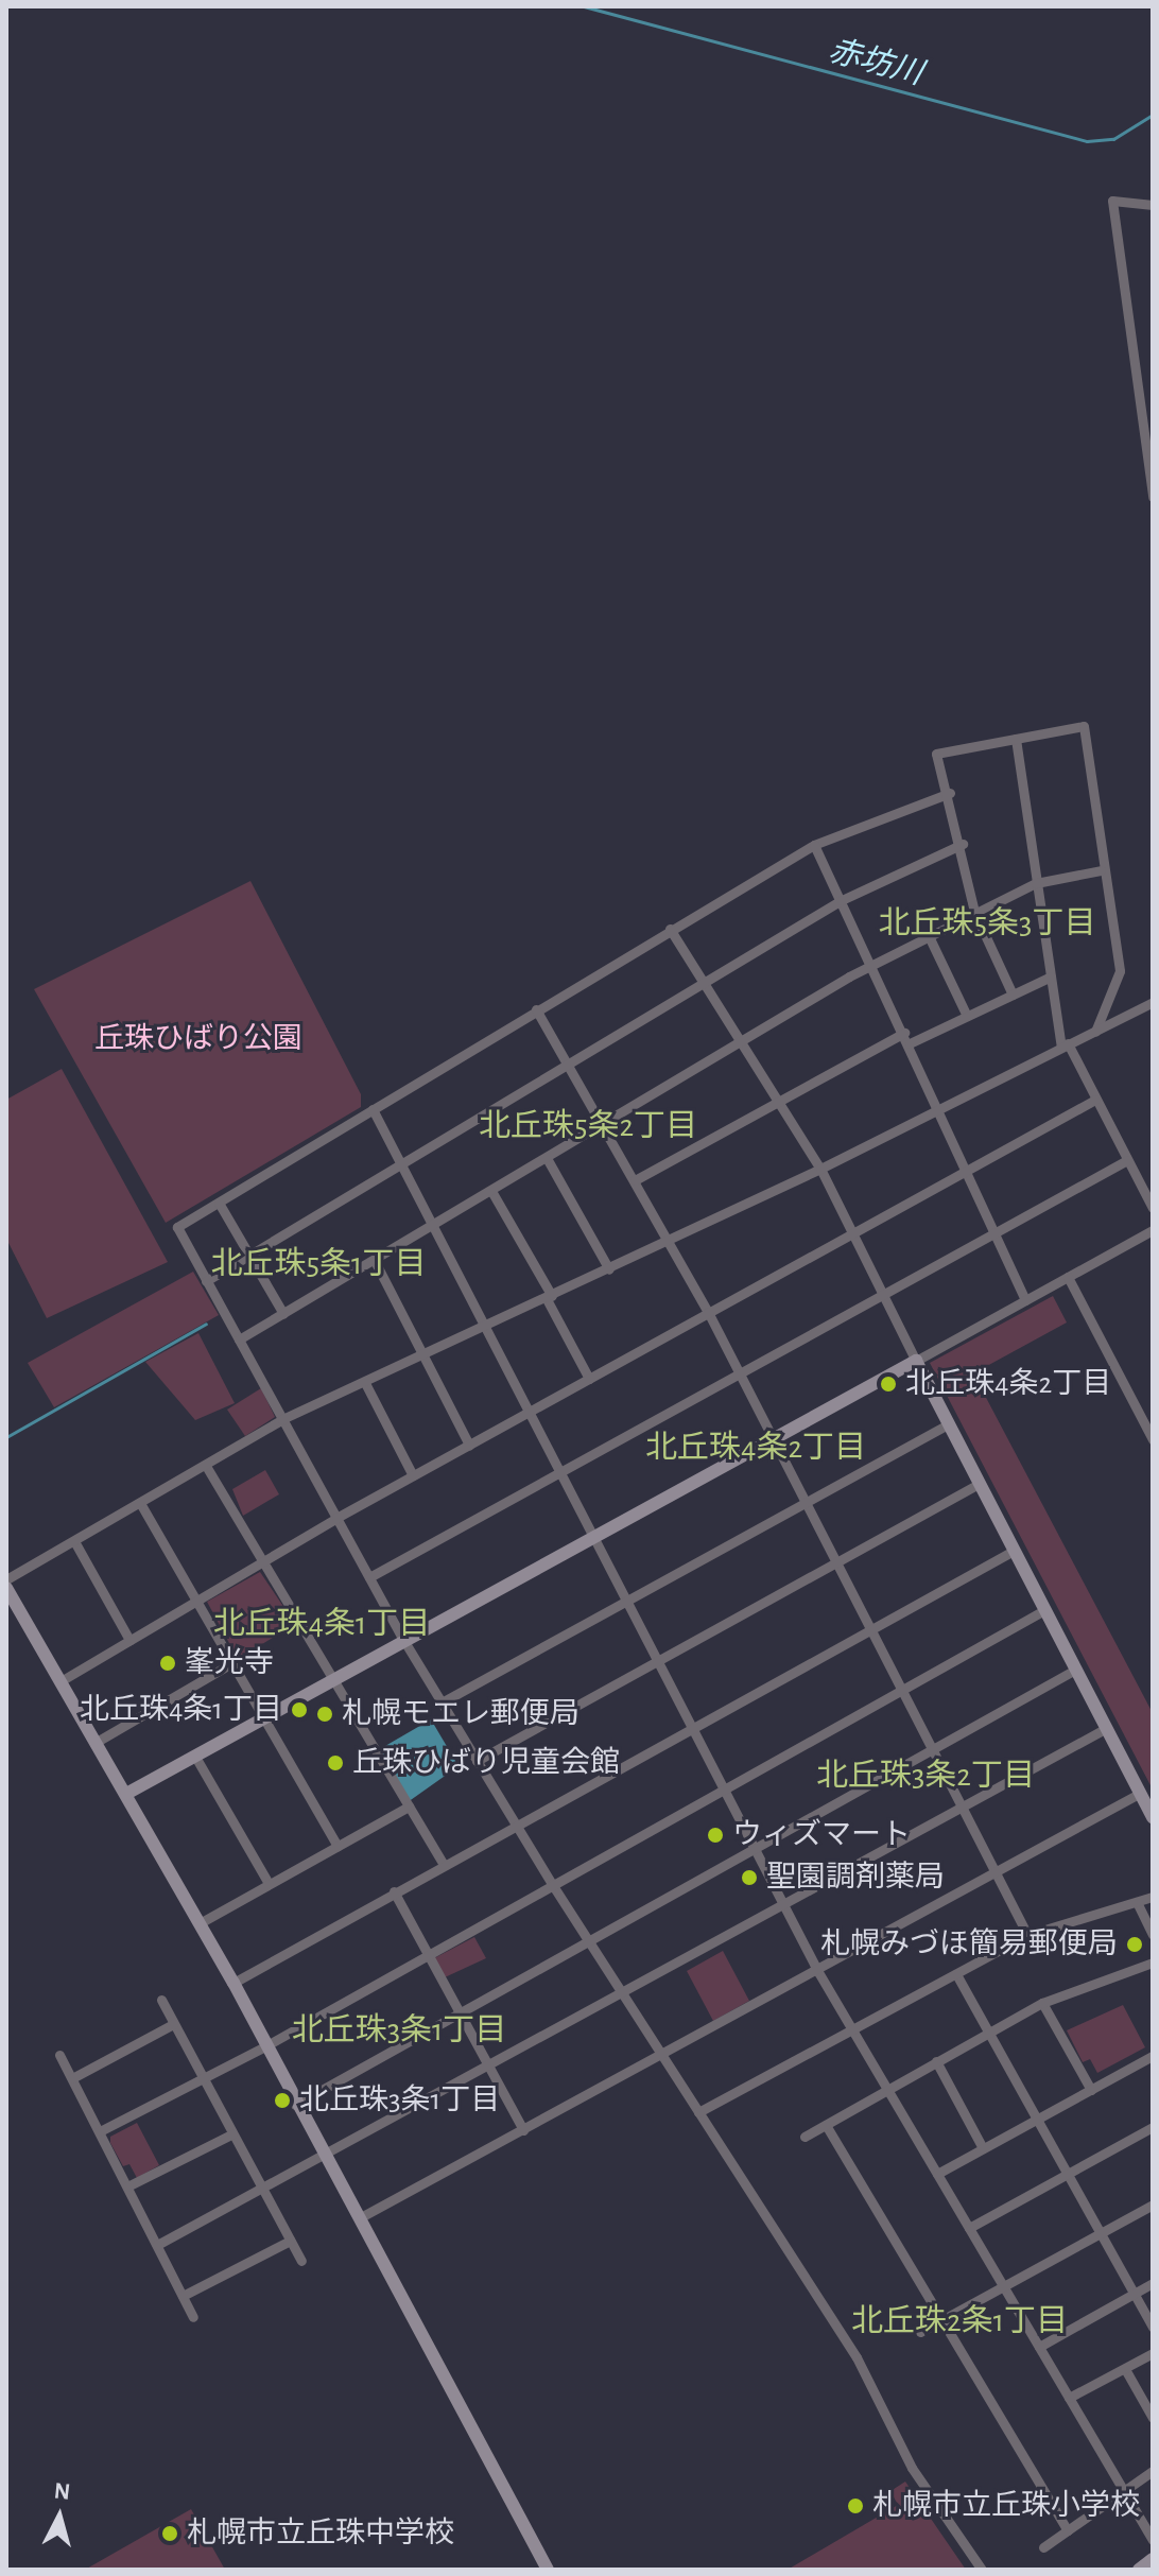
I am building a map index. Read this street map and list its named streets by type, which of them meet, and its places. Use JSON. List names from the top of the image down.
{
  "districts": [
    "北丘珠5条3丁目",
    "北丘珠5条2丁目",
    "北丘珠5条1丁目",
    "北丘珠4条2丁目",
    "北丘珠4条1丁目",
    "北丘珠3条2丁目",
    "北丘珠3条1丁目",
    "北丘珠2条1丁目"
  ],
  "water": ["赤坊川"],
  "parks": ["丘珠ひばり公園"],
  "places": [
    "北丘珠4条2丁目",
    "峯光寺",
    "北丘珠4条1丁目",
    "札幌モエレ郵便局",
    "丘珠ひばり児童会館",
    "ウィズマート",
    "聖園調剤薬局",
    "札幌みづほ簡易郵便局",
    "北丘珠3条1丁目",
    "札幌市立丘珠小学校",
    "札幌市立丘珠中学校"
  ],
  "north": "top"
}
